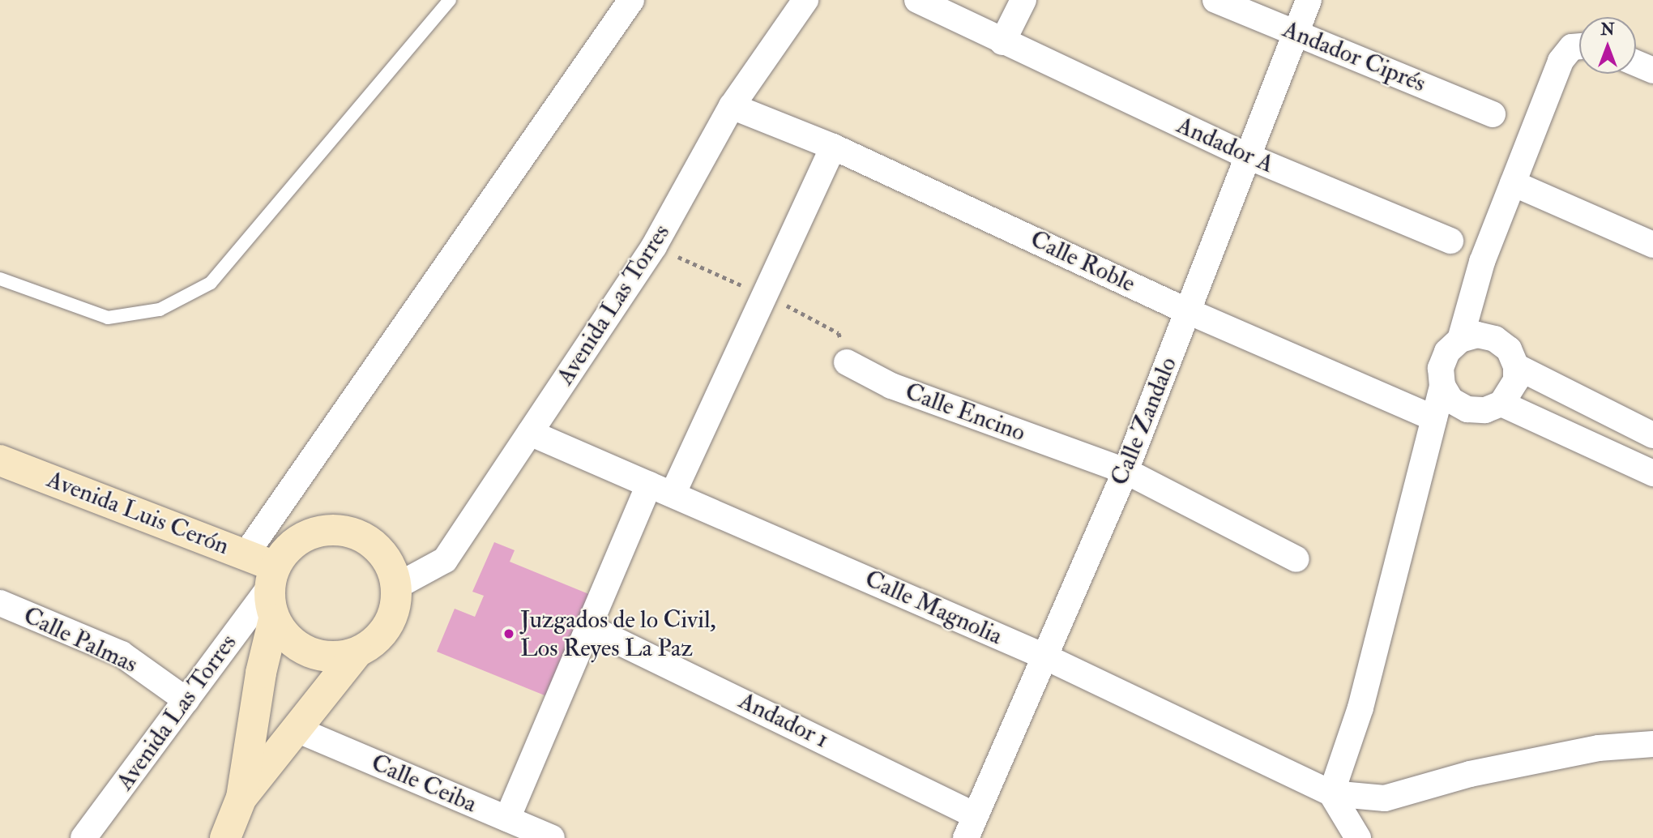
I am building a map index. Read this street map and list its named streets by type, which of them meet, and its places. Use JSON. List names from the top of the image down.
{
  "streets": {
    "main road": ["Avenida Luis Cerón"],
    "street": [
      "Andador Ciprés",
      "Andador A",
      "Calle Roble",
      "Avenida Las Torres",
      "Calle Encino",
      "Calle Zandalo",
      "Calle Magnolia",
      "Calle Palmas",
      "Andador 1",
      "Calle Ceiba"
    ]
  },
  "crossings": [
    ["Andador Ciprés", "Calle Zandalo"],
    ["Andador A", "Calle Zandalo"],
    ["Calle Roble", "Avenida Las Torres"],
    ["Calle Roble", "Calle Zandalo"],
    ["Avenida Las Torres", "Avenida Luis Cerón"],
    ["Avenida Las Torres", "Calle Magnolia"],
    ["Avenida Las Torres", "Calle Palmas"],
    ["Calle Encino", "Calle Zandalo"],
    ["Calle Zandalo", "Calle Magnolia"],
    ["Calle Zandalo", "Andador 1"]
  ],
  "places": ["Juzgados de lo Civil, Los Reyes La Paz"],
  "north": "top"
}
